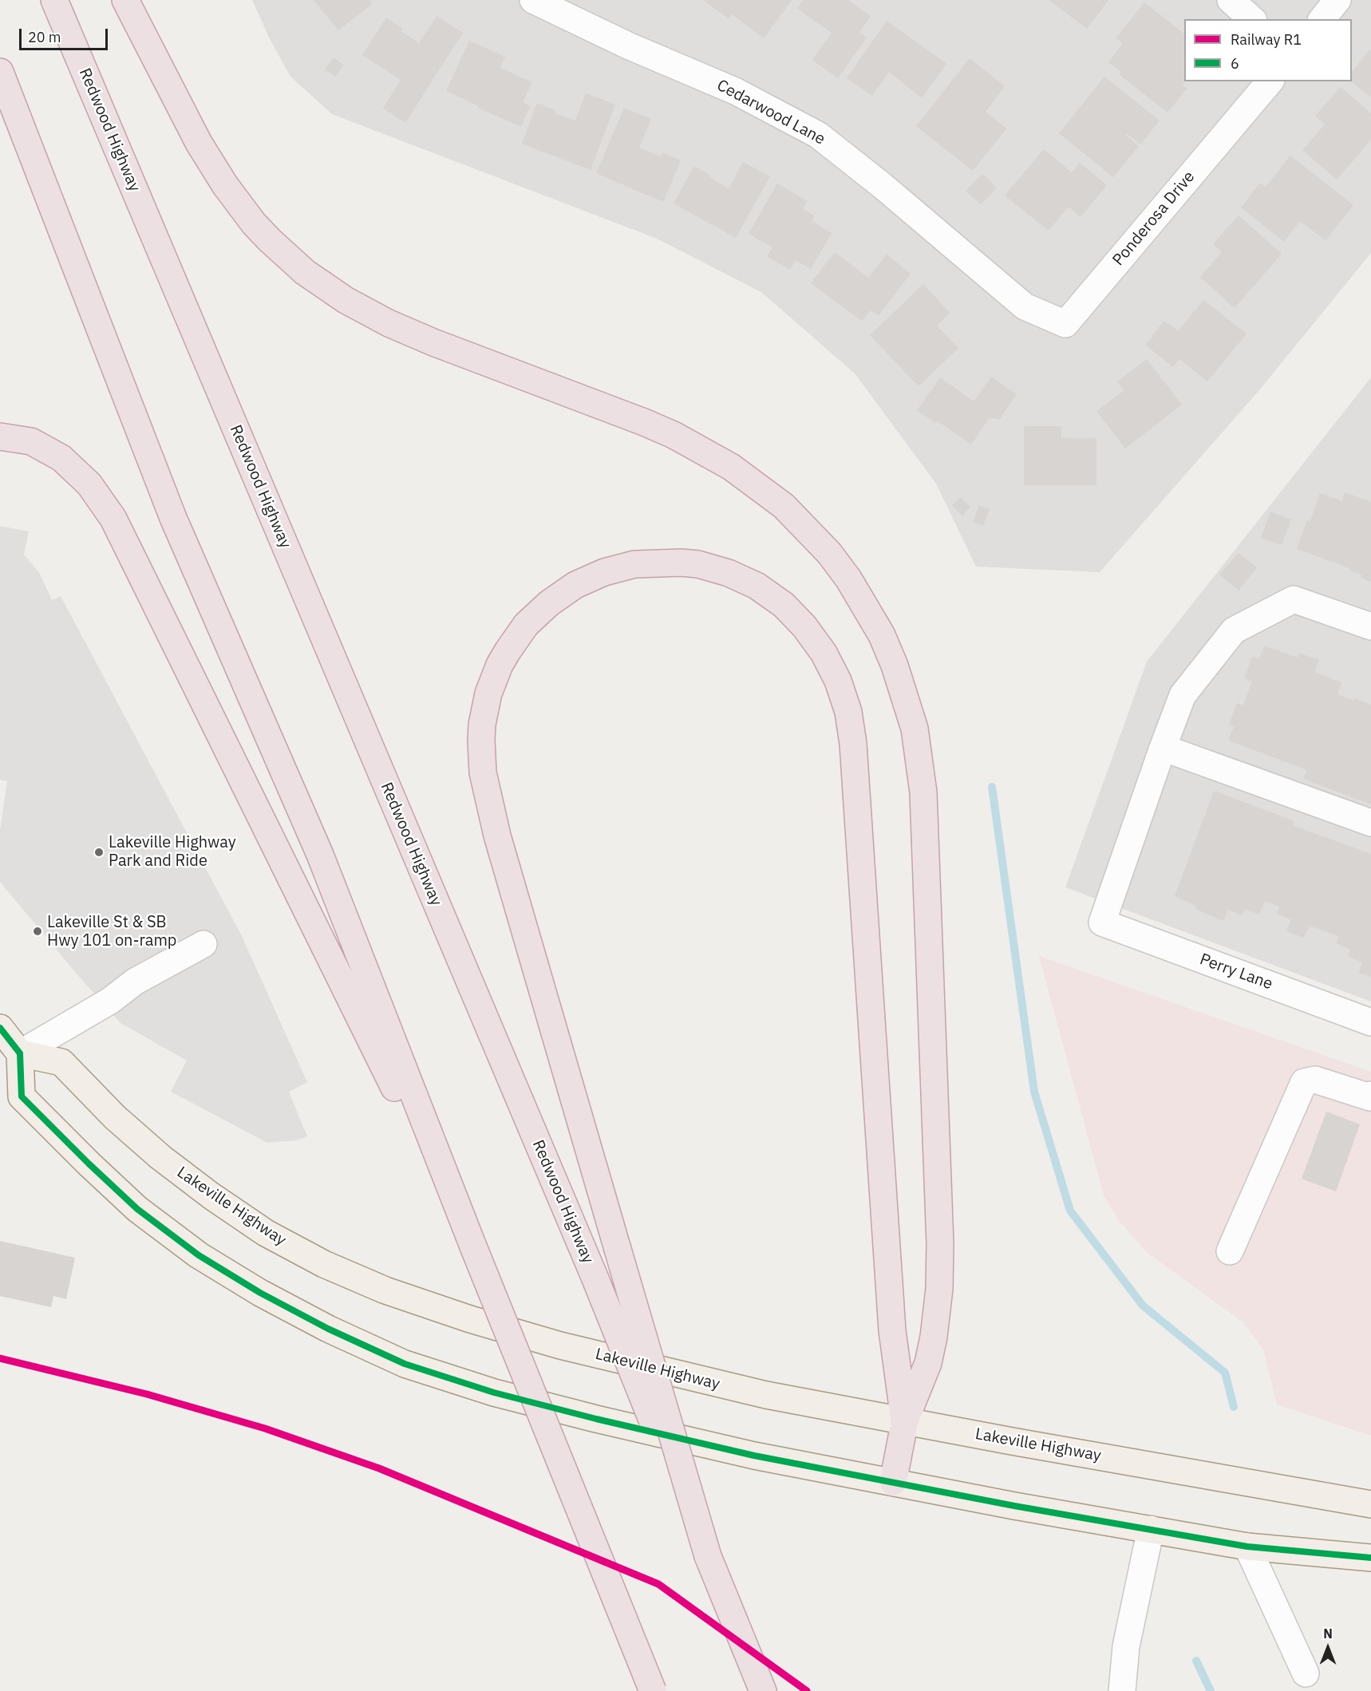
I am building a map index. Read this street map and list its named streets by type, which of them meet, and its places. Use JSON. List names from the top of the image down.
{
  "streets": {
    "highway": ["Redwood Highway"],
    "main road": ["Lakeville Highway"],
    "street": ["Cedarwood Lane", "Ponderosa Drive", "Perry Lane"]
  },
  "crossings": [
    ["Cedarwood Lane", "Ponderosa Drive"]
  ],
  "places": ["Lakeville Highway Park and Ride", "Lakeville St & SB Hwy 101 on-ramp"],
  "lines": ["transit line 6", "rail line R1"],
  "legend": ["Railway R1", "6"],
  "scale_bar": "20 m",
  "north": "top"
}
